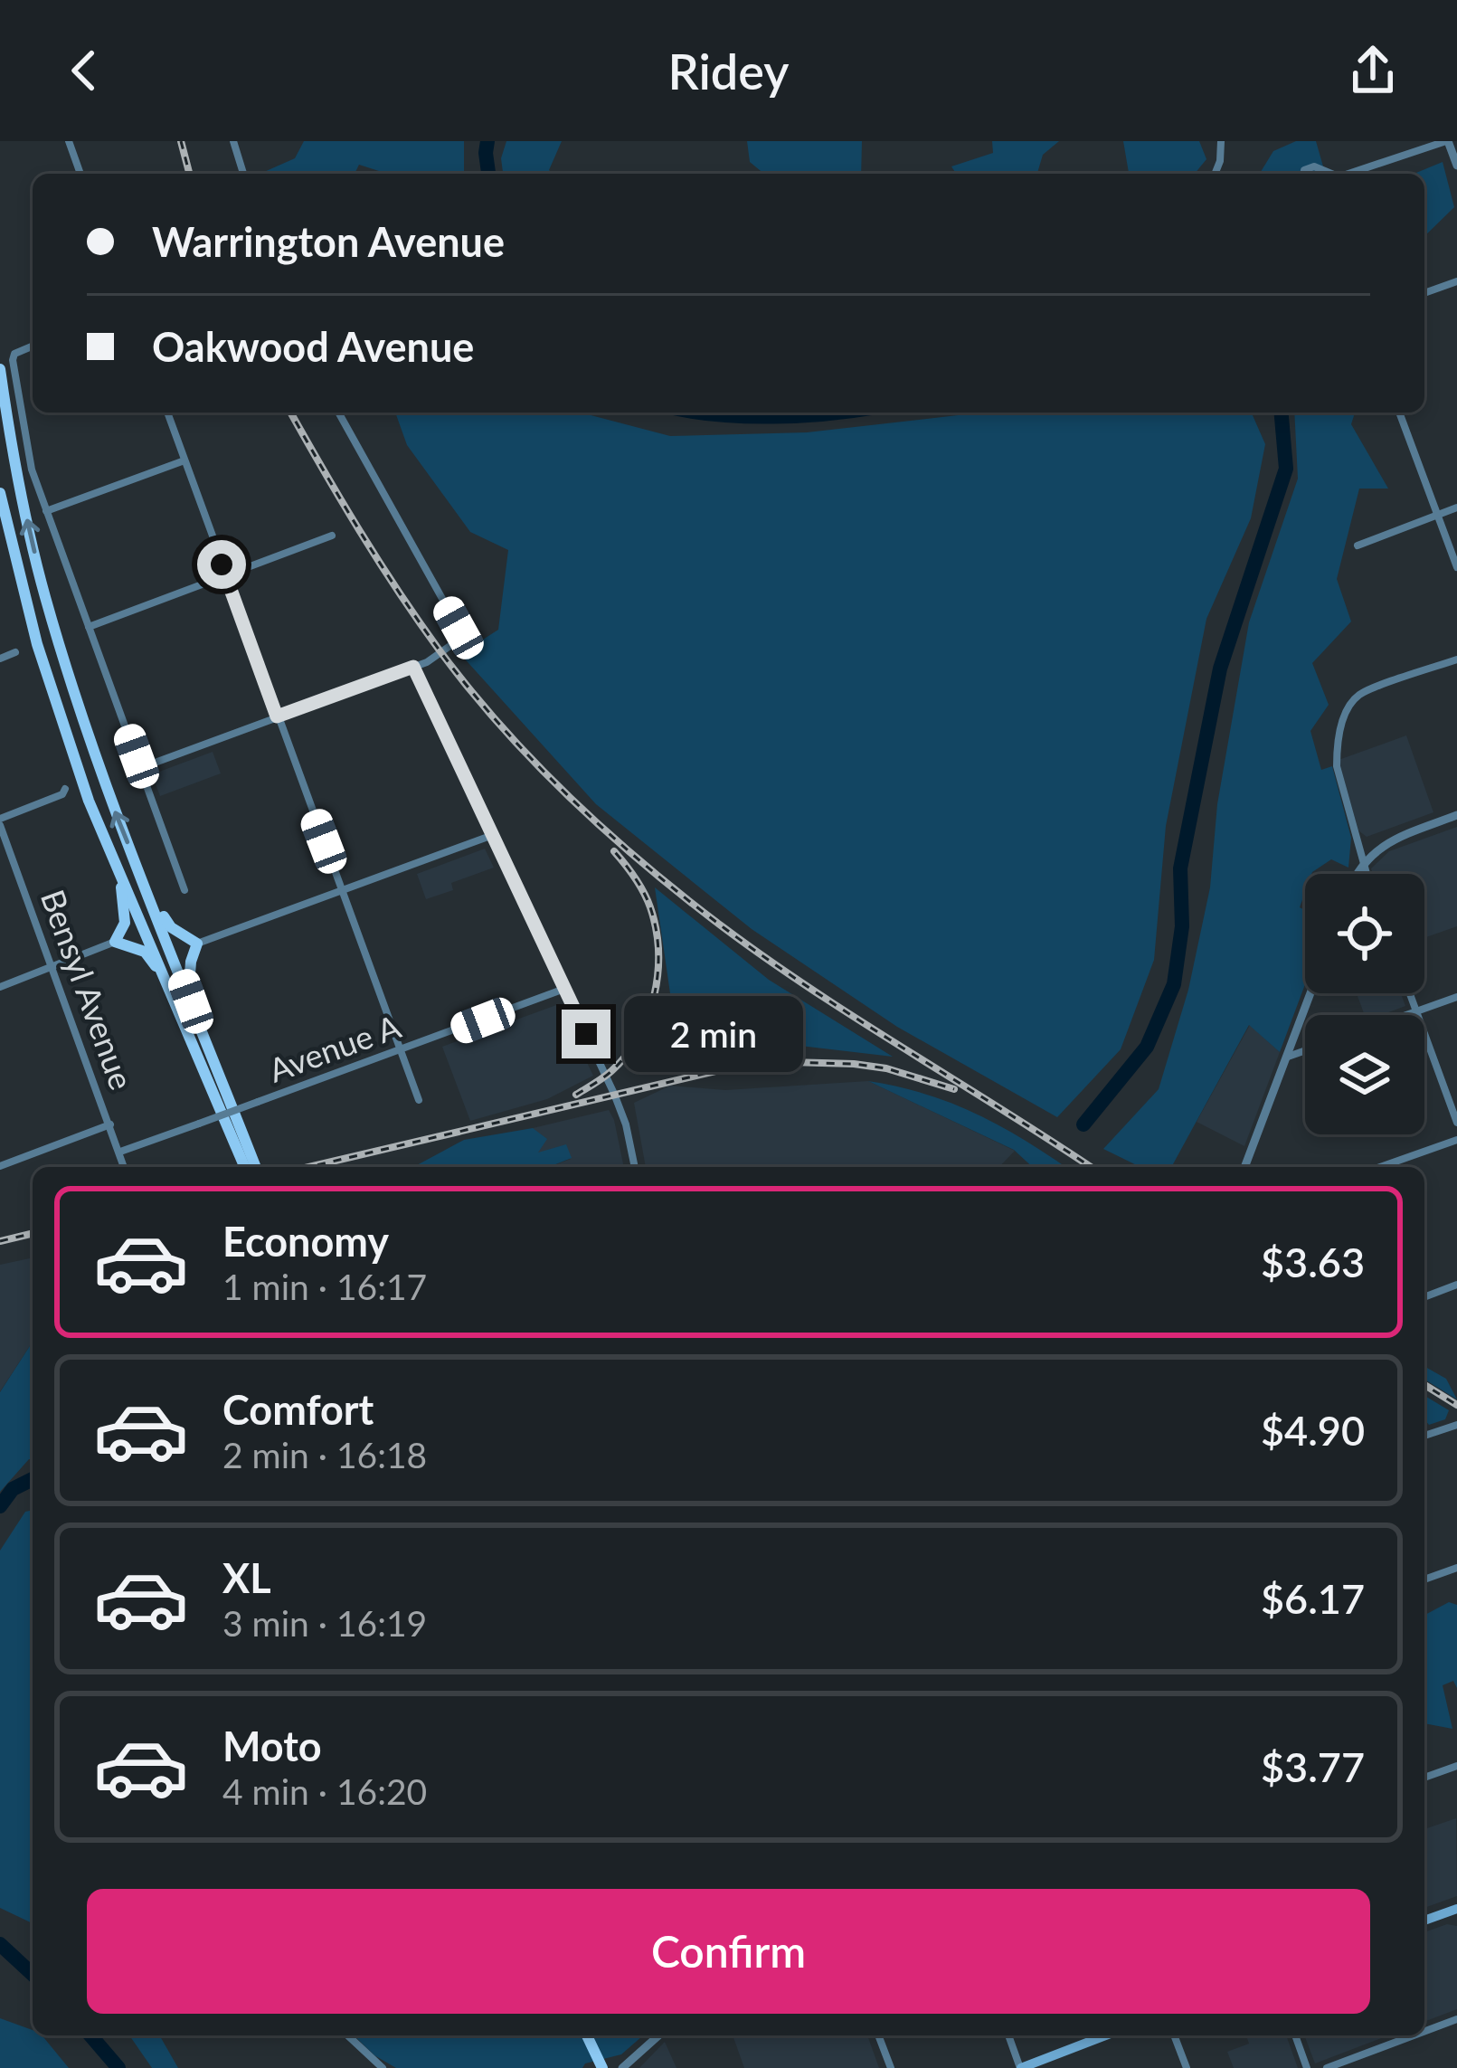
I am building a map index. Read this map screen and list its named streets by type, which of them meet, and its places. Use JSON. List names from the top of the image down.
{
  "streets": {
    "street": ["Bensyl Avenue", "Avenue A"]
  },
  "crossings": [
    ["Bensyl Avenue", "Avenue A"]
  ],
  "page": {
    "header": "Ridey",
    "banner": ["Warrington Avenue", "Oakwood Avenue"],
    "bubble": "2 min",
    "list": [
      {
        "name": "Economy",
        "note": "1 min · 16:17",
        "value": "$3.63"
      },
      {
        "name": "Comfort",
        "note": "2 min · 16:18",
        "value": "$4.90"
      },
      {
        "name": "XL",
        "note": "3 min · 16:19",
        "value": "$6.17"
      },
      {
        "name": "Moto",
        "note": "4 min · 16:20",
        "value": "$3.77"
      }
    ],
    "buttons": "Confirm"
  }
}
